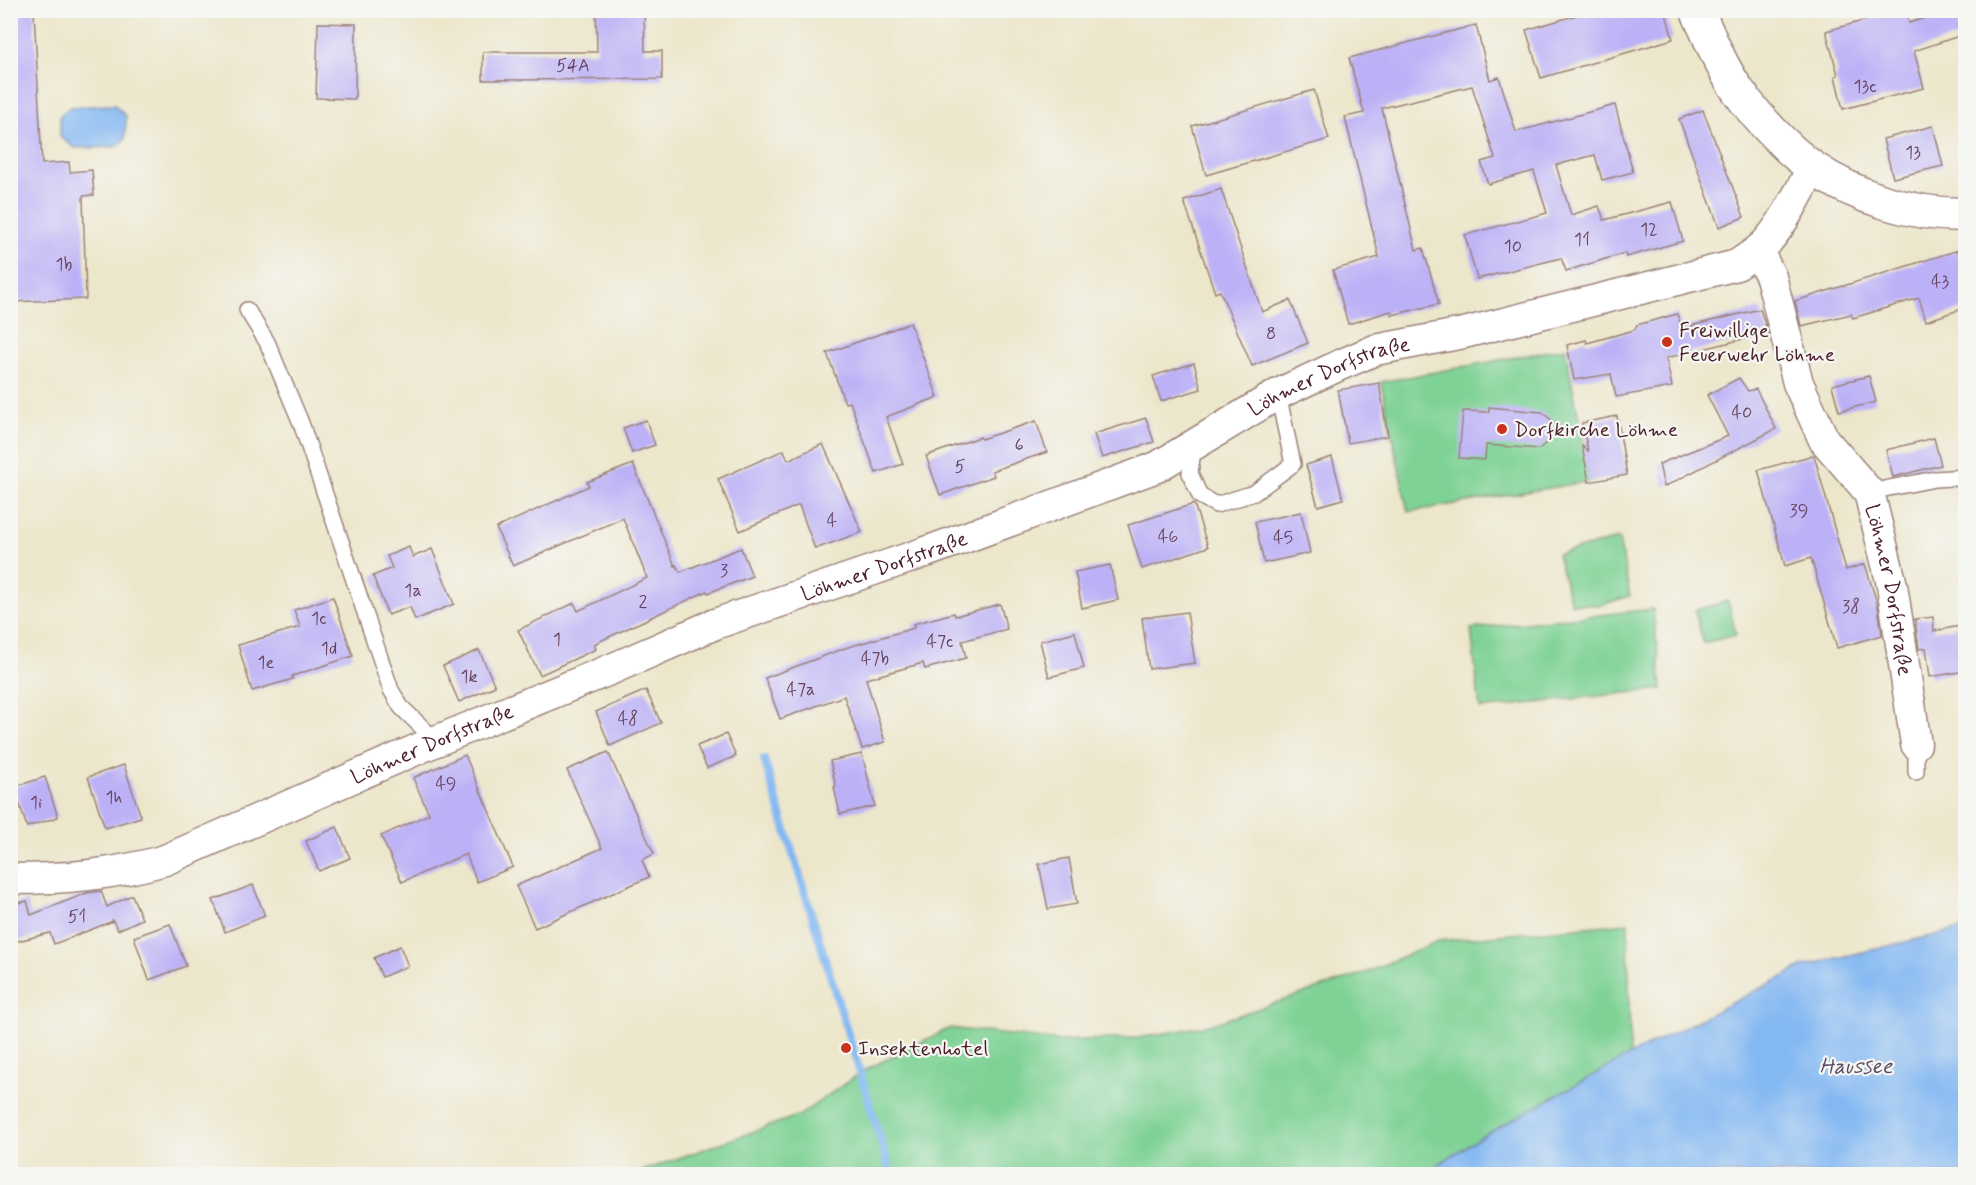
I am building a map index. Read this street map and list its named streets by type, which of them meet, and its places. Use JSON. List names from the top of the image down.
{
  "streets": {
    "street": ["Löhmer Dorfstraße"]
  },
  "water": ["Haussee"],
  "places": ["Freiwillige Feuerwehr Löhme", "Dorfkirche Löhme", "Insektenhotel"],
  "house_numbers": [
    "54A",
    "13c",
    "13",
    "12",
    "11",
    "10",
    "1b",
    "43",
    "8",
    "40",
    "6",
    "5",
    "39",
    "4",
    "46",
    "45",
    "3",
    "1a",
    "2",
    "38",
    "1c",
    "1",
    "47c",
    "1d",
    "47b",
    "1e",
    "1k",
    "47a",
    "48",
    "49",
    "1h",
    "1i",
    "51"
  ]
}
